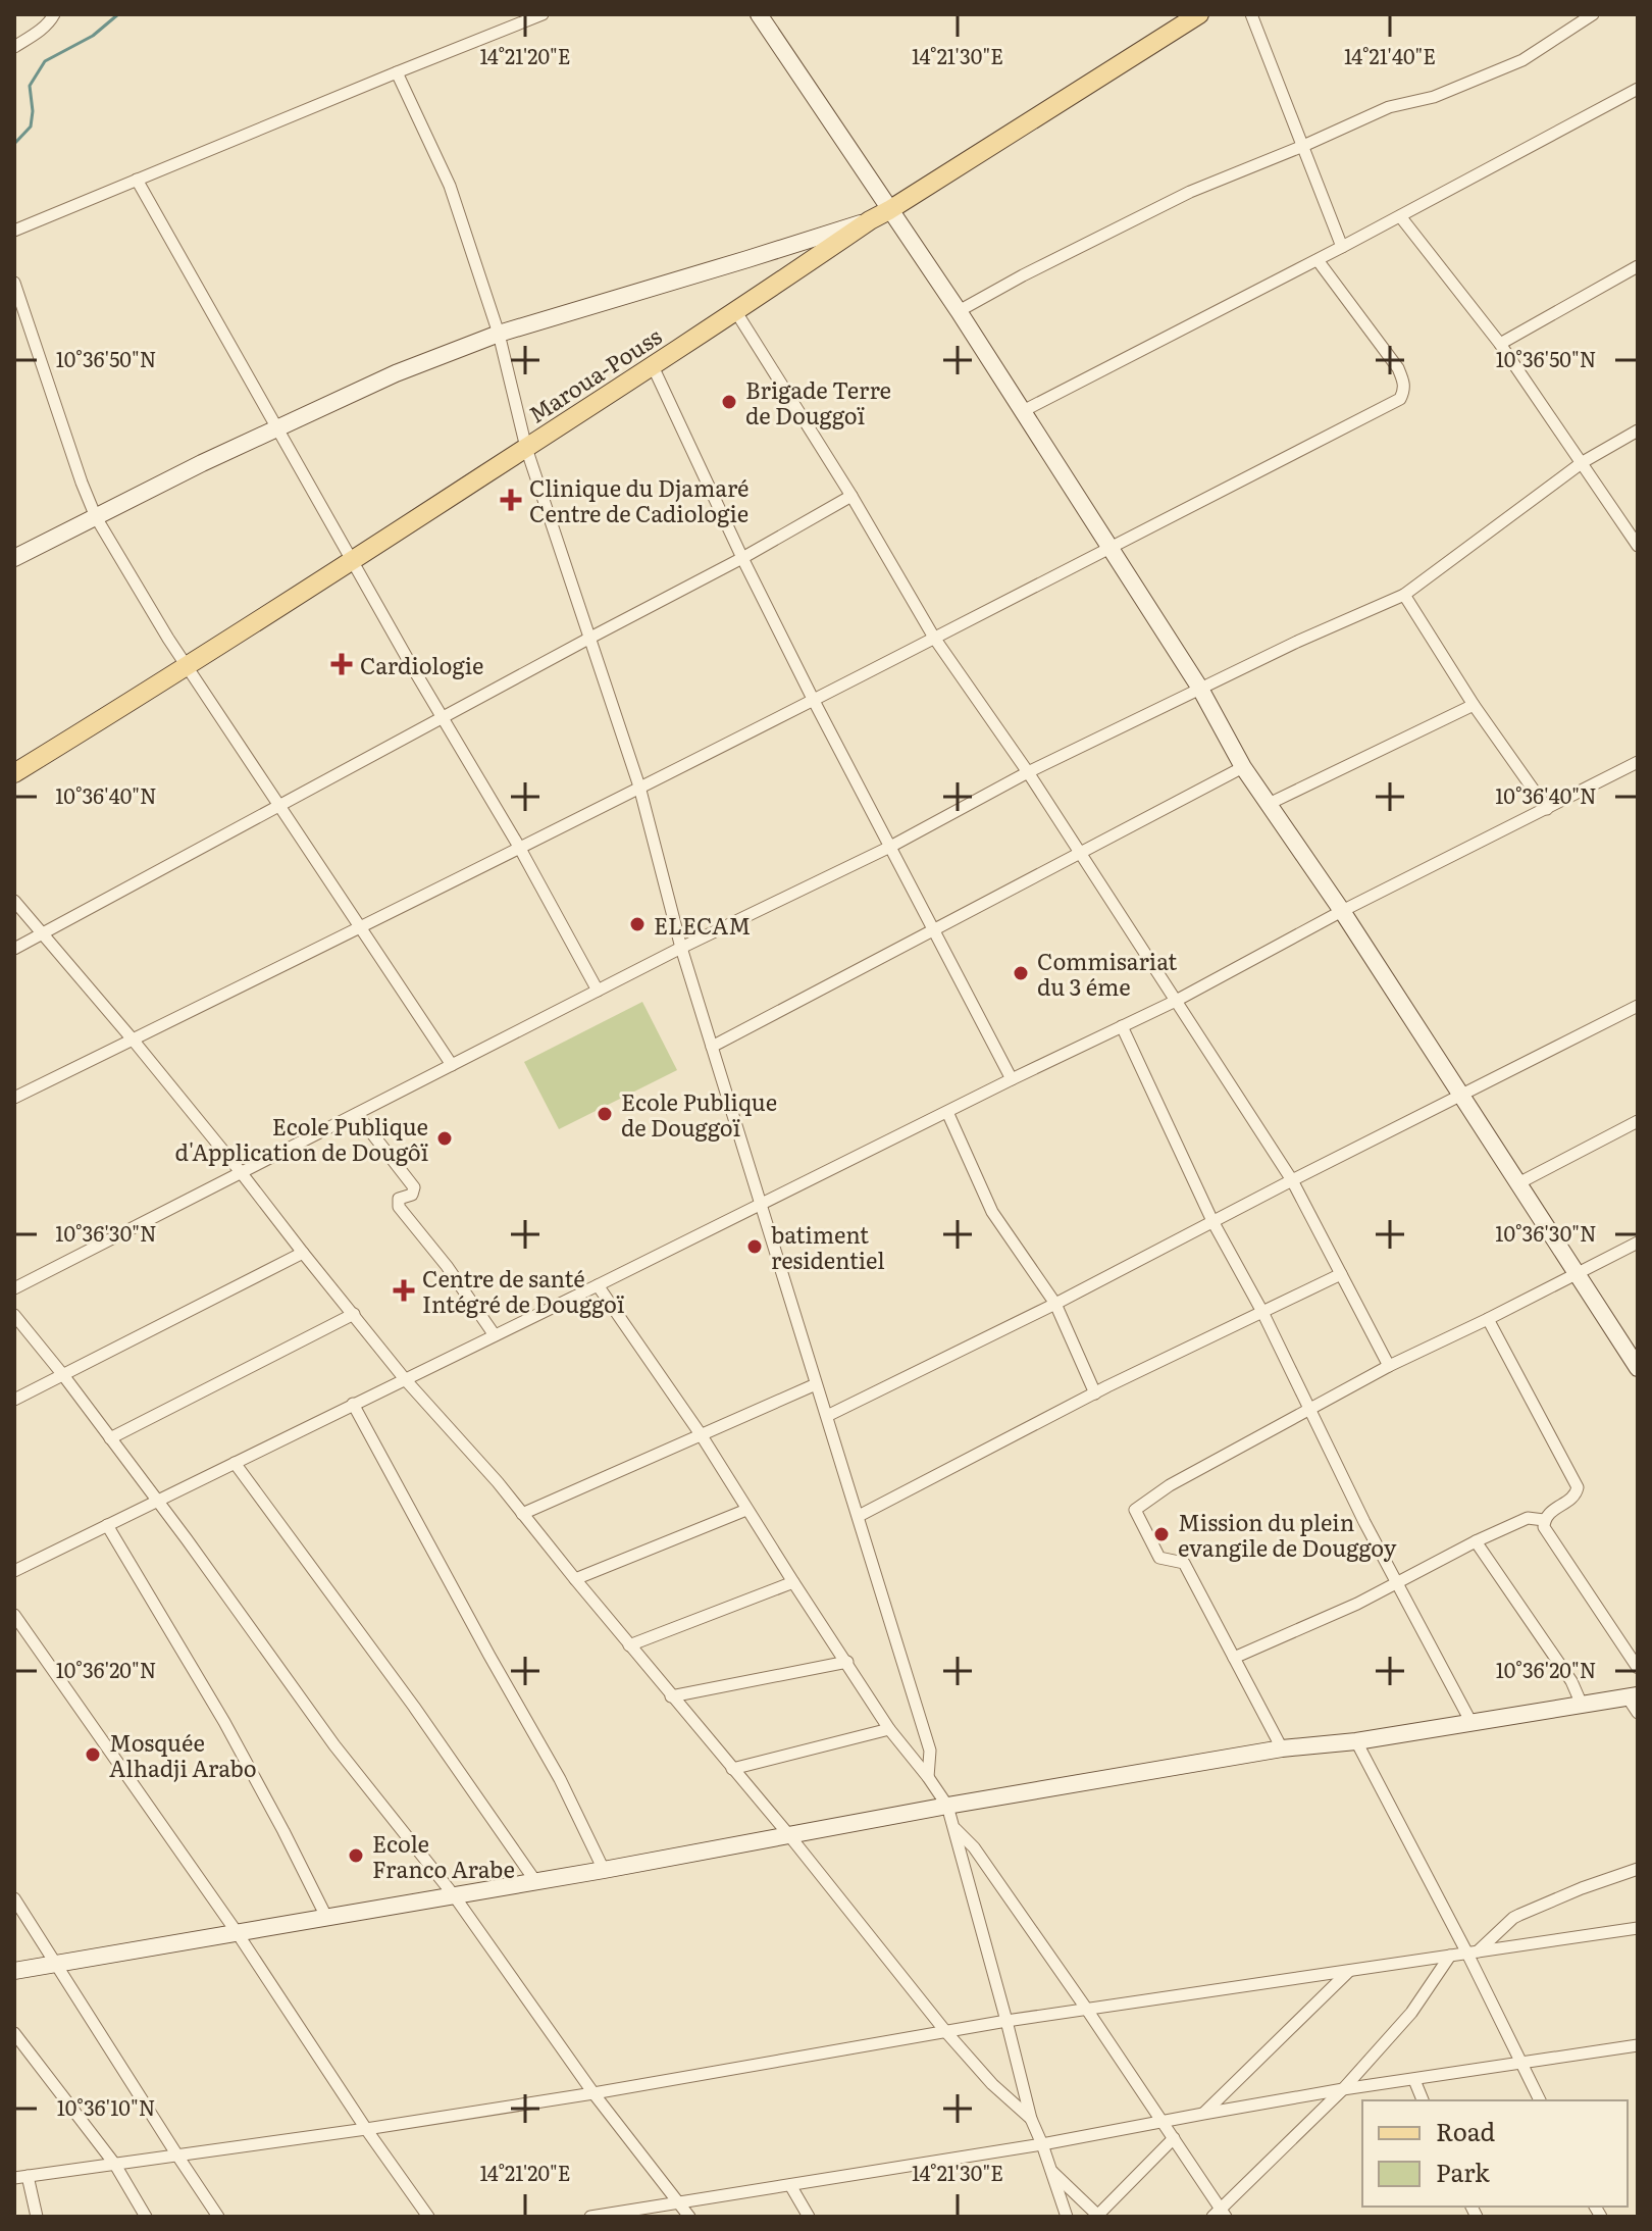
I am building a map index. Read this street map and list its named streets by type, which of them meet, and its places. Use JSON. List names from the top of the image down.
{
  "streets": {
    "main road": ["Maroua-Pouss"]
  },
  "places": {
    "other": [
      "Brigade Terre de Douggoï",
      "ELECAM",
      "Commisariat du 3 éme",
      "Ecole Publique de Douggoï",
      "Ecole Publique d'Application de Dougôï",
      "batiment residentiel",
      "Mission du plein evangile de Douggoy",
      "Mosquée Alhadji Arabo",
      "Ecole Franco Arabe"
    ],
    "health": ["Clinique du Djamaré Centre de Cadiologie", "Cardiologie", "Centre de santé Intégré de Douggoï"]
  },
  "legend": ["Road", "Park"],
  "coordinates": [
    "14°21'20\"E",
    "14°21'30\"E",
    "14°21'40\"E",
    "10°36'50\"N",
    "10°36'40\"N",
    "10°36'30\"N",
    "10°36'20\"N",
    "10°36'10\"N"
  ]
}
